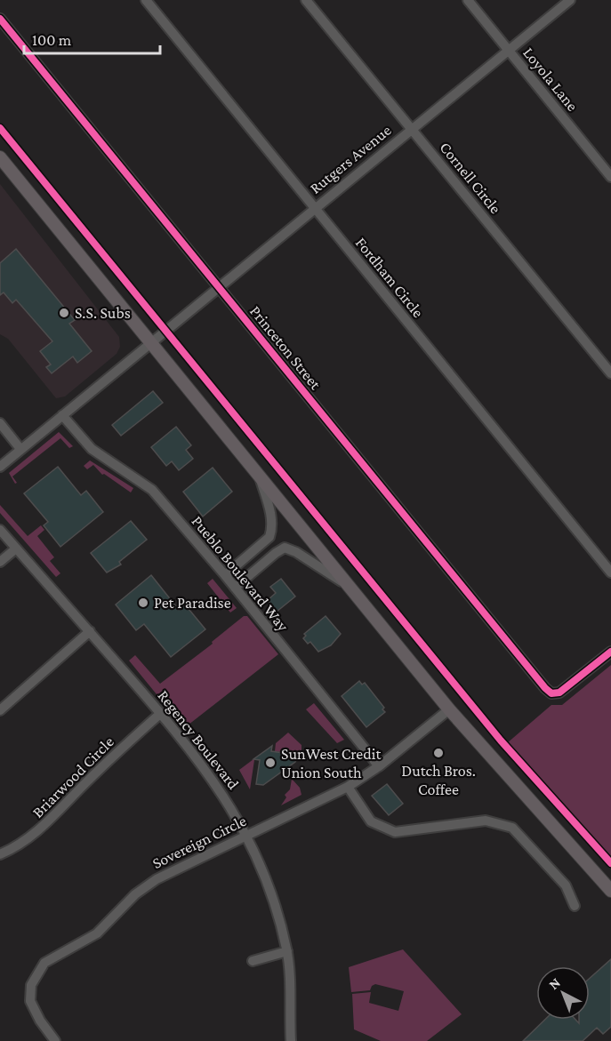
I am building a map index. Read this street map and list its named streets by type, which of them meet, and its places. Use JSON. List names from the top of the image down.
{
  "streets": {
    "street": [
      "Loyola Lane",
      "Rutgers Avenue",
      "Cornell Circle",
      "Fordham Circle",
      "Princeton Street",
      "Pueblo Boulevard Way",
      "Regency Boulevard",
      "Briarwood Circle",
      "Sovereign Circle"
    ]
  },
  "crossings": [
    ["Loyola Lane", "Rutgers Avenue"],
    ["Rutgers Avenue", "Cornell Circle"],
    ["Rutgers Avenue", "Fordham Circle"],
    ["Rutgers Avenue", "Princeton Street"],
    ["Rutgers Avenue", "Pueblo Boulevard Way"],
    ["Pueblo Boulevard Way", "Sovereign Circle"],
    ["Regency Boulevard", "Briarwood Circle"],
    ["Regency Boulevard", "Sovereign Circle"]
  ],
  "places": [
    "S.S. Subs",
    "Pet Paradise",
    "Dutch Bros. Coffee",
    "SunWest Credit Union South"
  ],
  "scale_bar": "100 m",
  "north": "top left"
}
